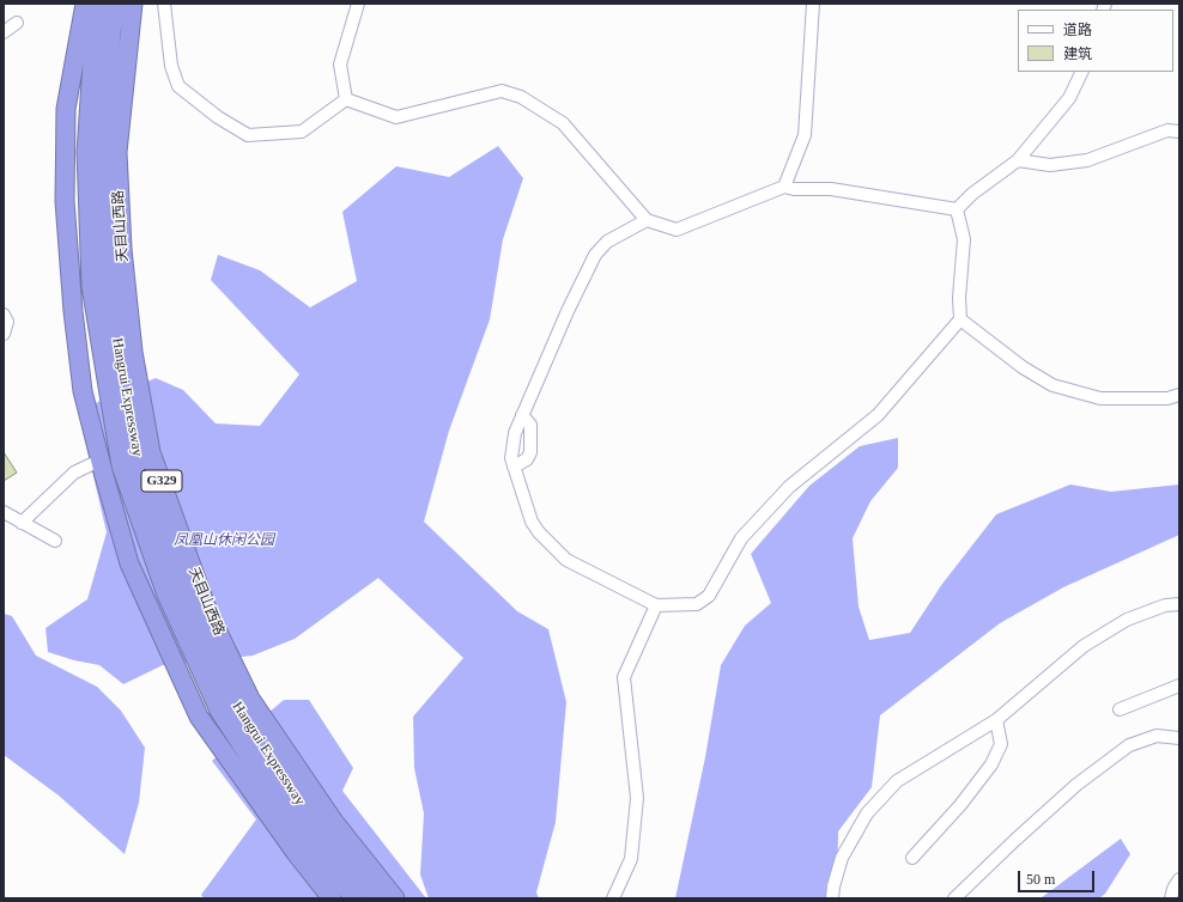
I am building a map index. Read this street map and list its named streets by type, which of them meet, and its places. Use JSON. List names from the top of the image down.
{
  "streets": {
    "highway": ["天目山西路", "Hangrui Expressway", "G329"]
  },
  "parks": ["凤凰山休闲公园"],
  "legend": ["道路", "建筑"],
  "scale_bar": "50 m"
}
